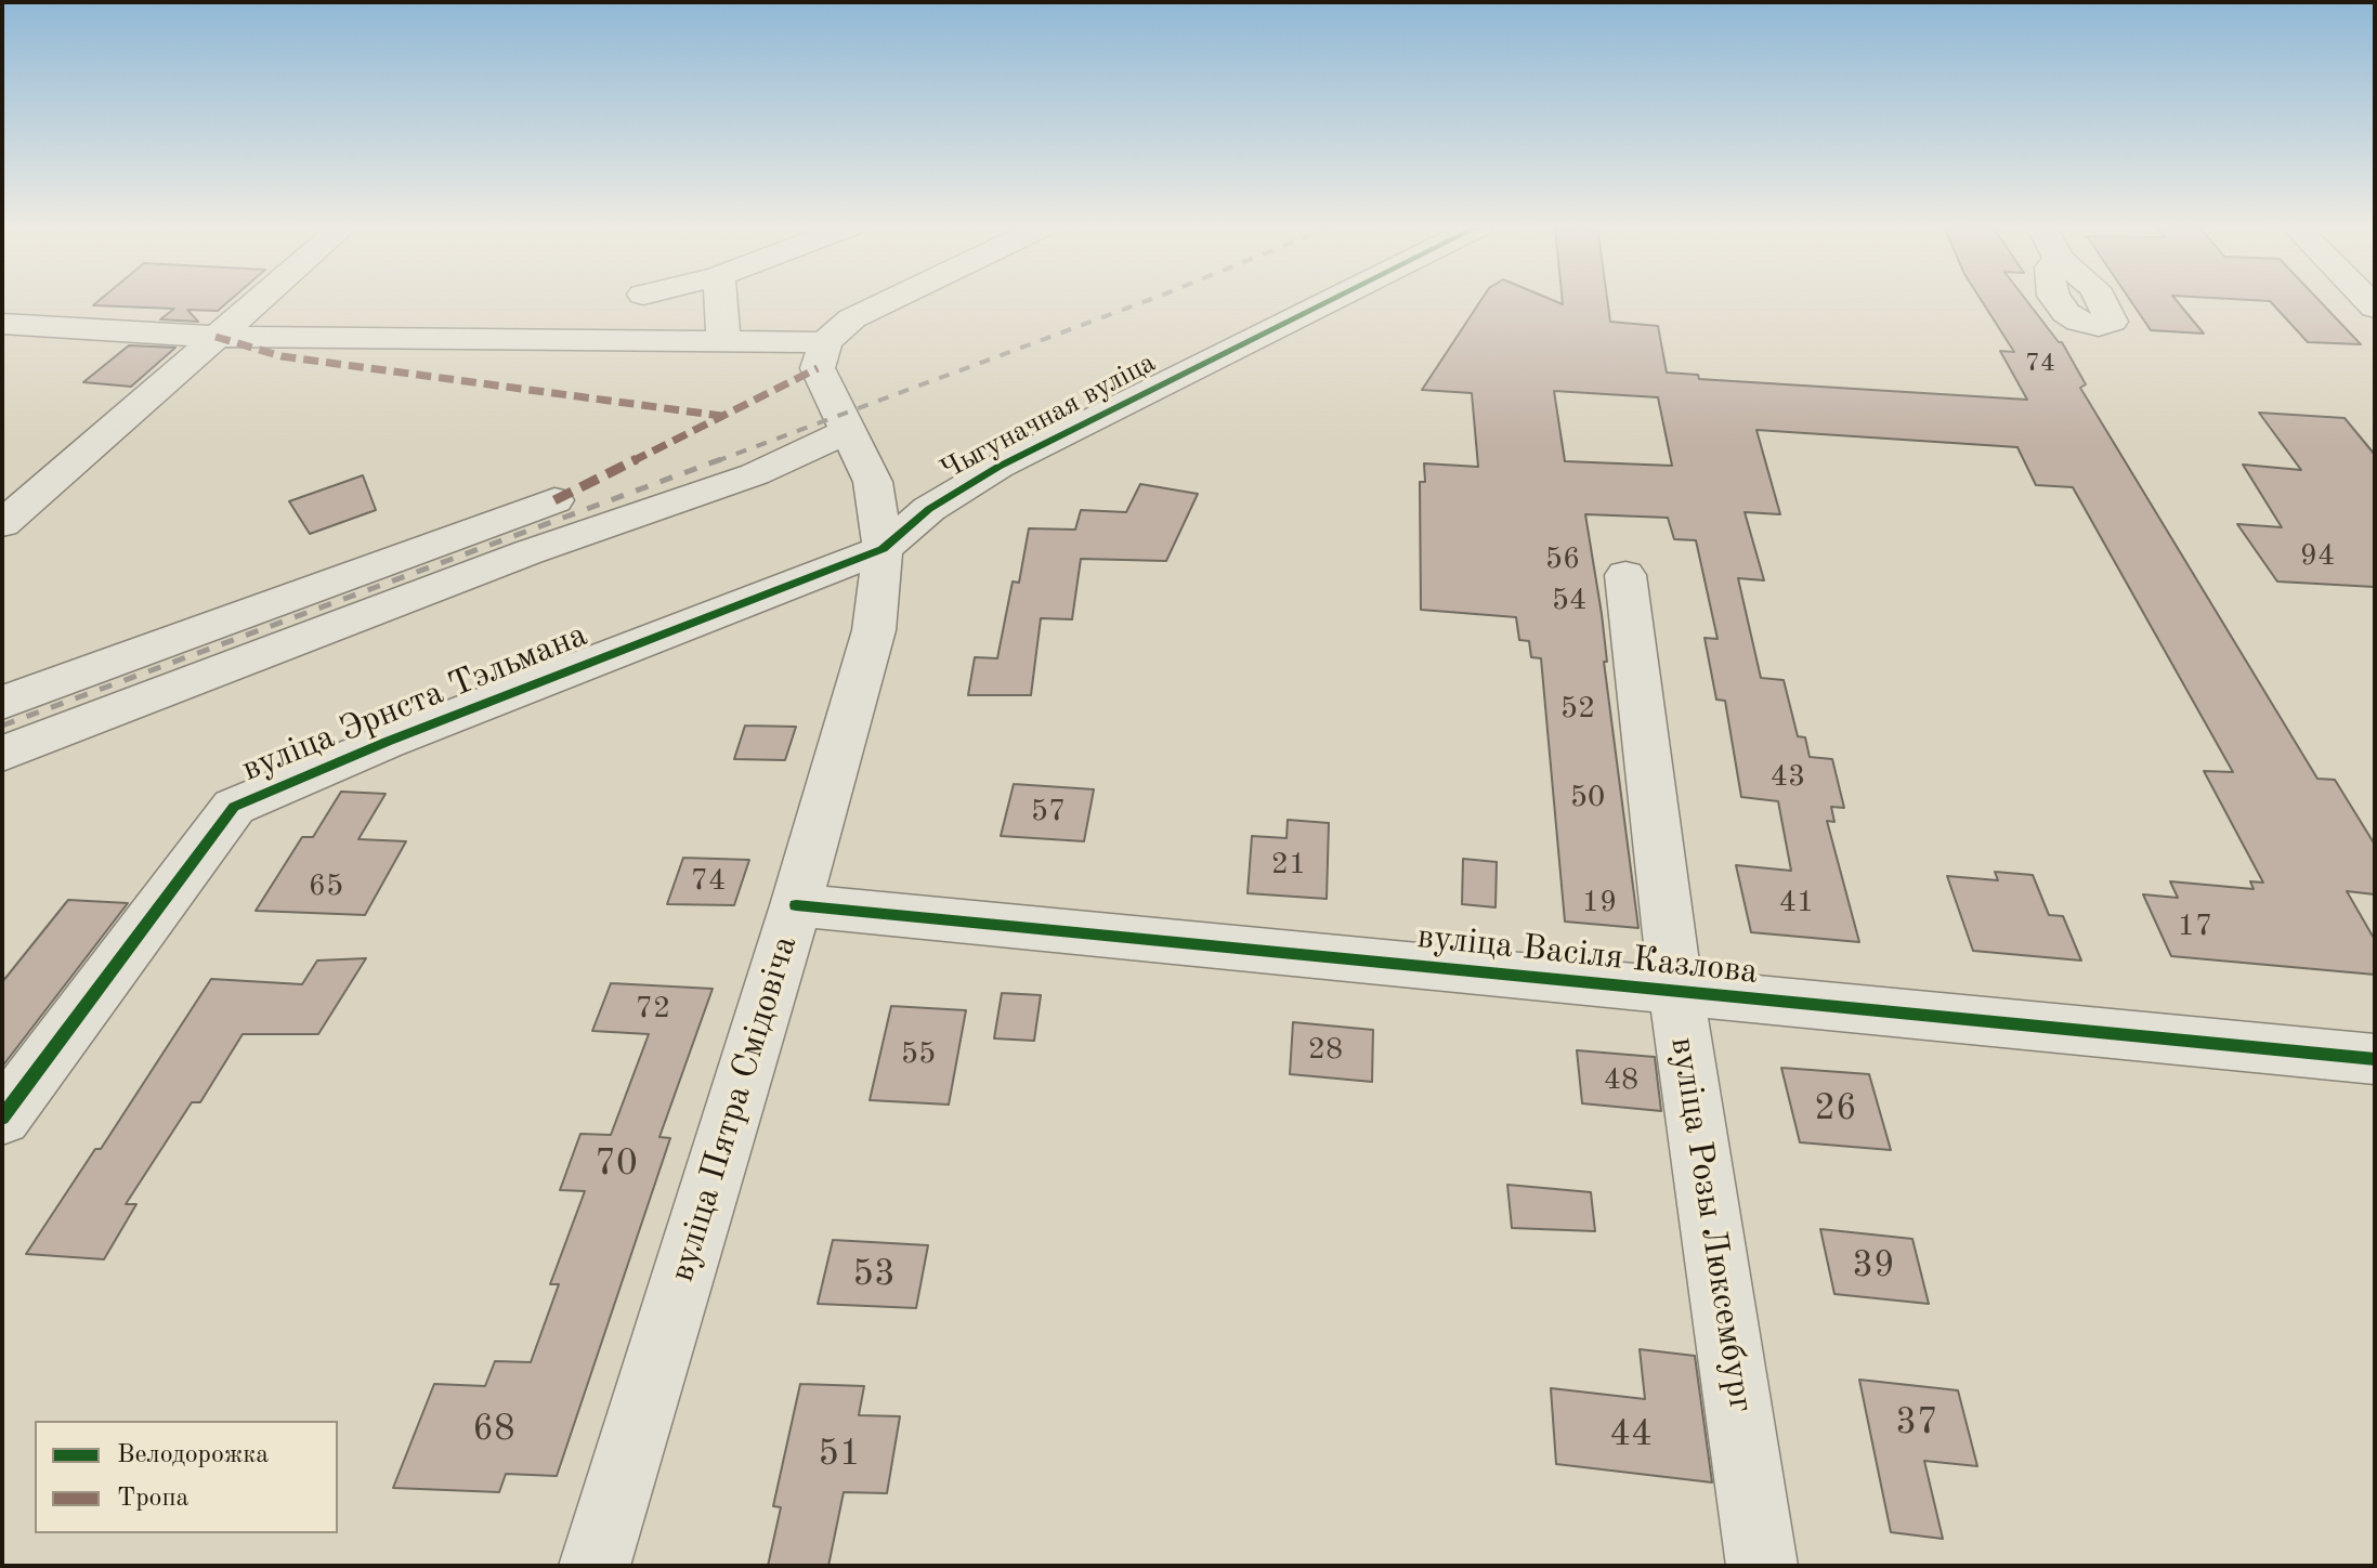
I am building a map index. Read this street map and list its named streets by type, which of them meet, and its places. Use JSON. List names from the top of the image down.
{
  "streets": {
    "street": [
      "Чыгуначная вуліца",
      "вуліца Эрнста Тэльмана",
      "вуліца Васіля Казлова",
      "вуліца Пятра Смідовіча",
      "вуліца Розы Люксембург"
    ]
  },
  "crossings": [
    ["Чыгуначная вуліца", "вуліца Эрнста Тэльмана"],
    ["Чыгуначная вуліца", "вуліца Пятра Смідовіча"],
    ["вуліца Эрнста Тэльмана", "вуліца Пятра Смідовіча"],
    ["вуліца Васіля Казлова", "вуліца Пятра Смідовіча"],
    ["вуліца Васіля Казлова", "вуліца Розы Люксембург"]
  ],
  "house_numbers": [
    "74",
    "94",
    "56",
    "54",
    "52",
    "43",
    "50",
    "57",
    "21",
    "74",
    "65",
    "19",
    "41",
    "17",
    "72",
    "28",
    "55",
    "48",
    "26",
    "70",
    "39",
    "53",
    "37",
    "68",
    "44",
    "51"
  ],
  "legend": ["Велодорожка", "Тропа"]
}
